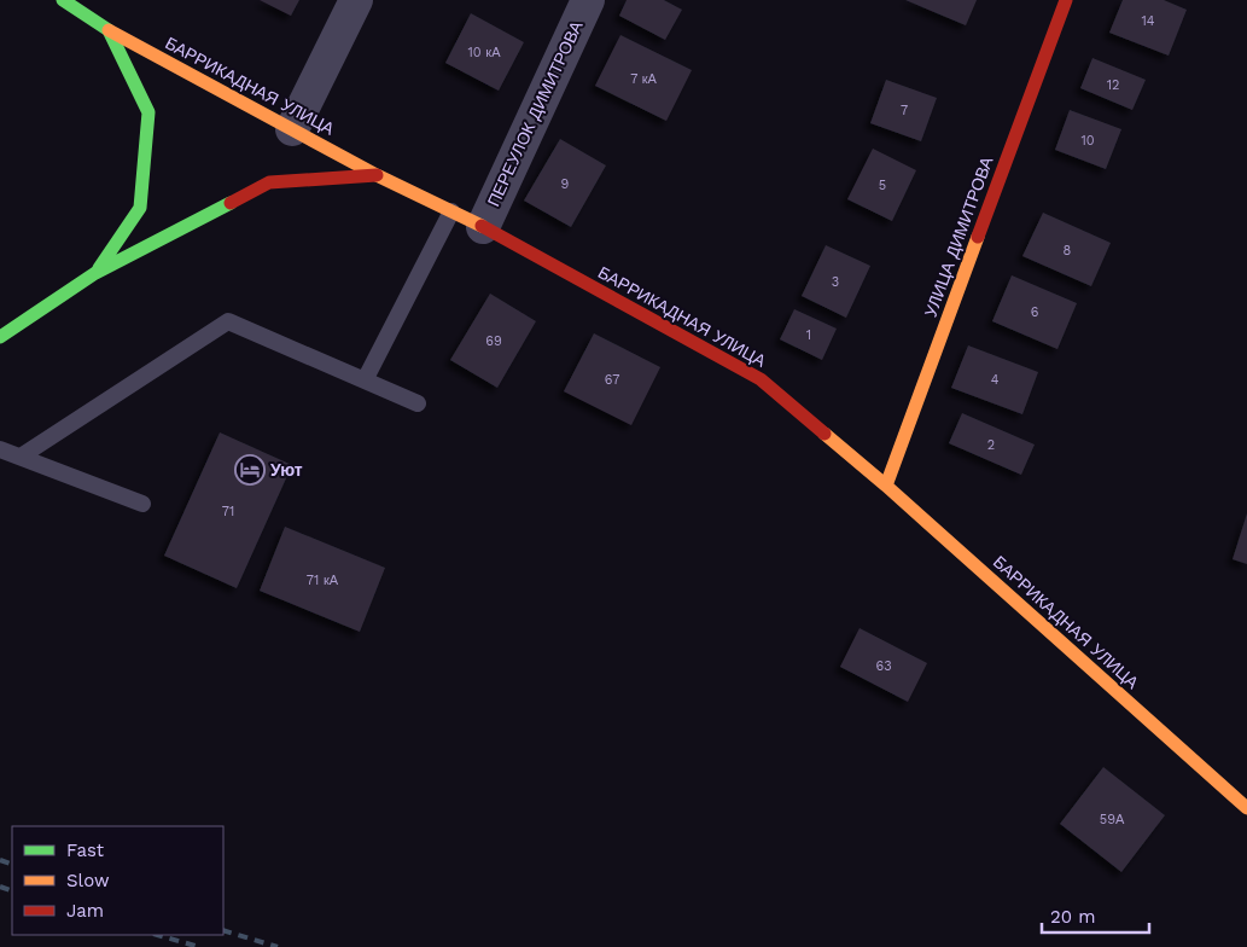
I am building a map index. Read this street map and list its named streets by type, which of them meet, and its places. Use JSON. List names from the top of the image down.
{
  "streets": {
    "main road": ["БАРРИКАДНАЯ УЛИЦА", "УЛИЦА ДИМИТРОВА"],
    "street": ["ПЕРЕУЛОК ДИМИТРОВА"]
  },
  "crossings": [
    ["БАРРИКАДНАЯ УЛИЦА", "ПЕРЕУЛОК ДИМИТРОВА"],
    ["БАРРИКАДНАЯ УЛИЦА", "УЛИЦА ДИМИТРОВА"]
  ],
  "places": {
    "hotel": ["Уют"]
  },
  "house_numbers": [
    "14",
    "10 кА",
    "7 кА",
    "12",
    "7",
    "10",
    "9",
    "5",
    "8",
    "3",
    "6",
    "1",
    "69",
    "67",
    "4",
    "2",
    "71",
    "71 кА",
    "63",
    "59А"
  ],
  "legend": ["Fast", "Slow", "Jam"],
  "scale_bar": "20 m"
}
